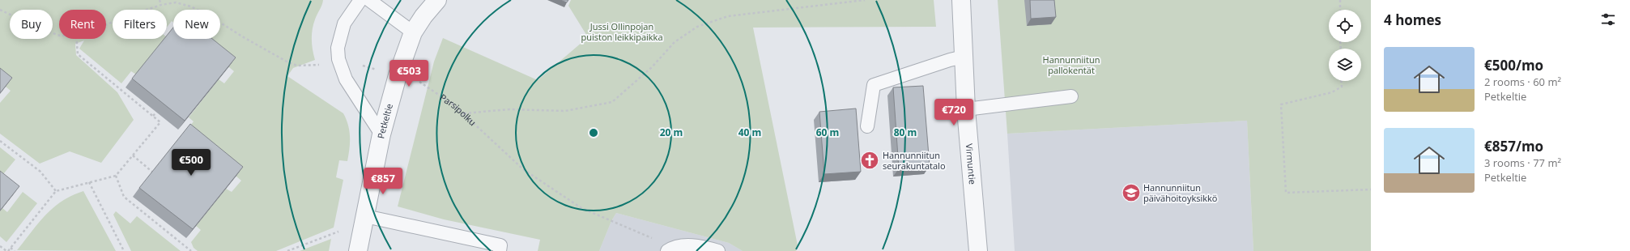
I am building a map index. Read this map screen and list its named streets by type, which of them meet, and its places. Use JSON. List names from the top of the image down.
{
  "streets": {
    "street": ["Petkeltie", "Virmuntie"],
    "path": ["Parsipolku"]
  },
  "crossings": [
    ["Parsipolku", "Petkeltie"]
  ],
  "parks": ["Jussi Ollinpojan puiston leikkipaikka", "Hannunniitun pallokentät"],
  "places": {
    "church": ["Hannunniitun seurakuntatalo"],
    "school or university": ["Hannunniitun päivähoitoyksikkö"]
  },
  "page": {
    "heading": "4 homes",
    "chip": [
      "Buy",
      "Rent",
      "Filters",
      "New"
    ],
    "list": [
      {
        "name": "€500/mo",
        "note": "2 rooms · 60 m² · Petkeltie"
      },
      {
        "name": "€857/mo",
        "note": "3 rooms · 77 m² · Petkeltie"
      }
    ],
    "price": [
      "€503",
      "€720",
      "€500",
      "€857"
    ]
  },
  "rings": [
    "20 m",
    "40 m",
    "60 m",
    "80 m"
  ]
}
